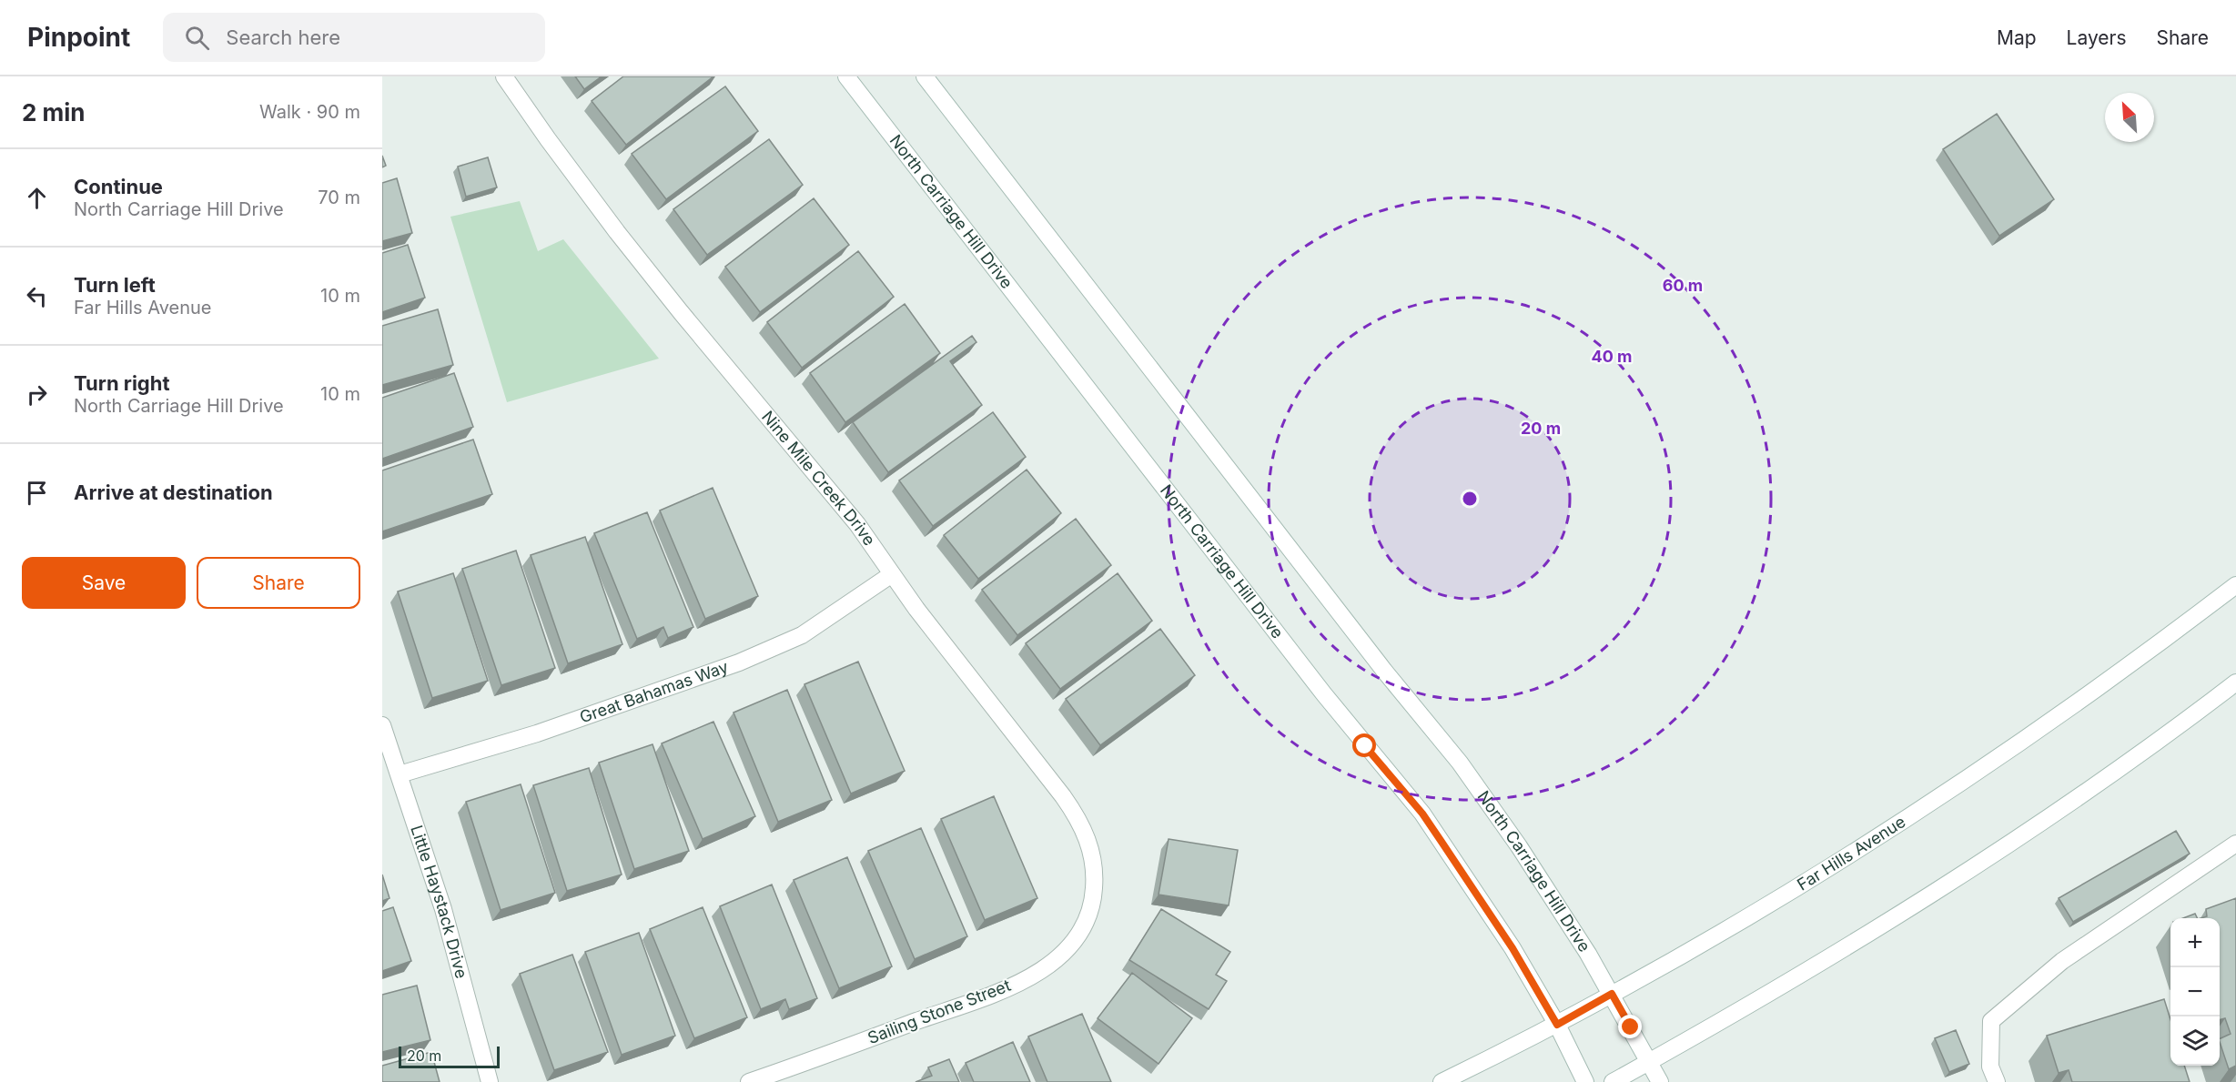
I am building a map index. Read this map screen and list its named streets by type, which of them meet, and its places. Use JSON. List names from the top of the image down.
{
  "streets": {
    "street": [
      "North Carriage Hill Drive",
      "Nine Mile Creek Drive",
      "Great Bahamas Way",
      "Far Hills Avenue",
      "Little Haystack Drive",
      "Sailing Stone Street"
    ]
  },
  "crossings": [
    ["North Carriage Hill Drive", "Far Hills Avenue"],
    ["Nine Mile Creek Drive", "Great Bahamas Way"],
    ["Nine Mile Creek Drive", "Sailing Stone Street"],
    ["Great Bahamas Way", "Little Haystack Drive"]
  ],
  "scale_bar": "20 m",
  "north": "top left",
  "page": {
    "header": "Pinpoint",
    "search": "Search here",
    "nav": ["Map", "Layers", "Share"],
    "heading": ["2 min", "Walk · 90 m"],
    "list": [
      ["Continue", "North Carriage Hill Drive", "70 m"],
      ["Turn left", "Far Hills Avenue", "10 m"],
      ["Turn right", "North Carriage Hill Drive", "10 m"],
      "Arrive at destination"
    ],
    "buttons": ["Save", "Share"],
    "map_buttons": ["+", "−"],
    "scale": "20 m"
  },
  "rings": ["60 m", "40 m", "20 m"]
}
